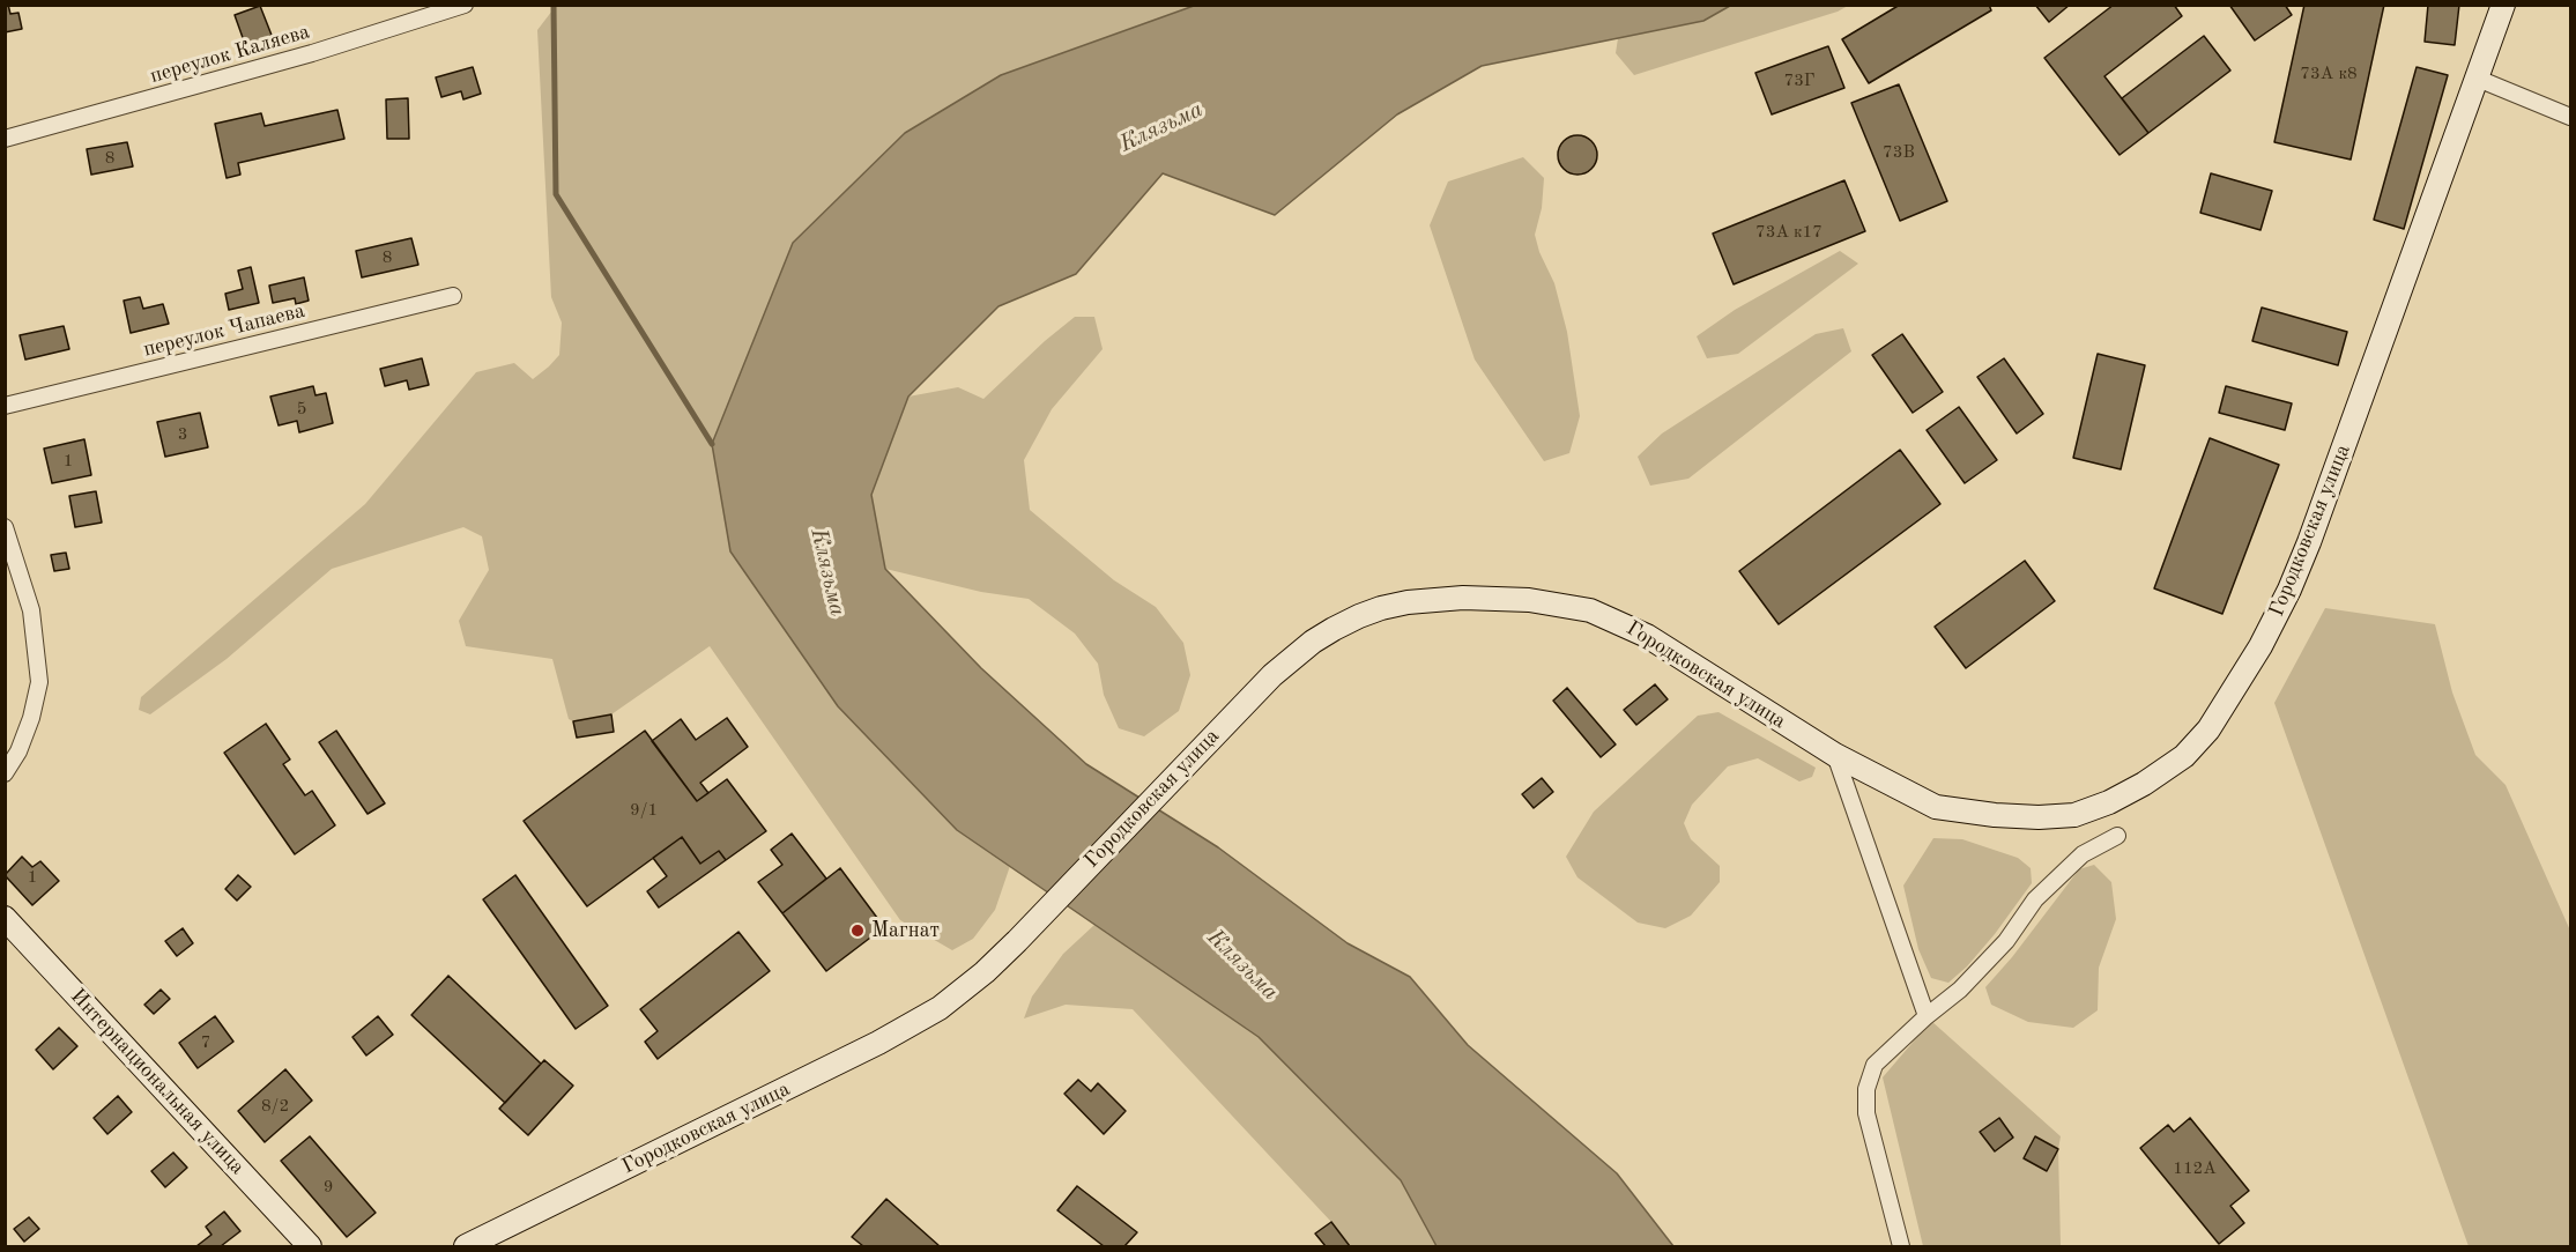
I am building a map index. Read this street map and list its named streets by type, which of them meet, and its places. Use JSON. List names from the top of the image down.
{
  "streets": {
    "main road": ["Городковская улица", "Интернациональная улица"],
    "street": ["переулок Каляева", "переулок Чапаева"]
  },
  "water": ["Клязьма"],
  "places": ["Магнат"],
  "house_numbers": [
    "73А к8",
    "73Г",
    "73В",
    "8",
    "73А к17",
    "8",
    "5",
    "3",
    "1",
    "9/1",
    "1",
    "7",
    "8/2",
    "112А",
    "9"
  ]
}
